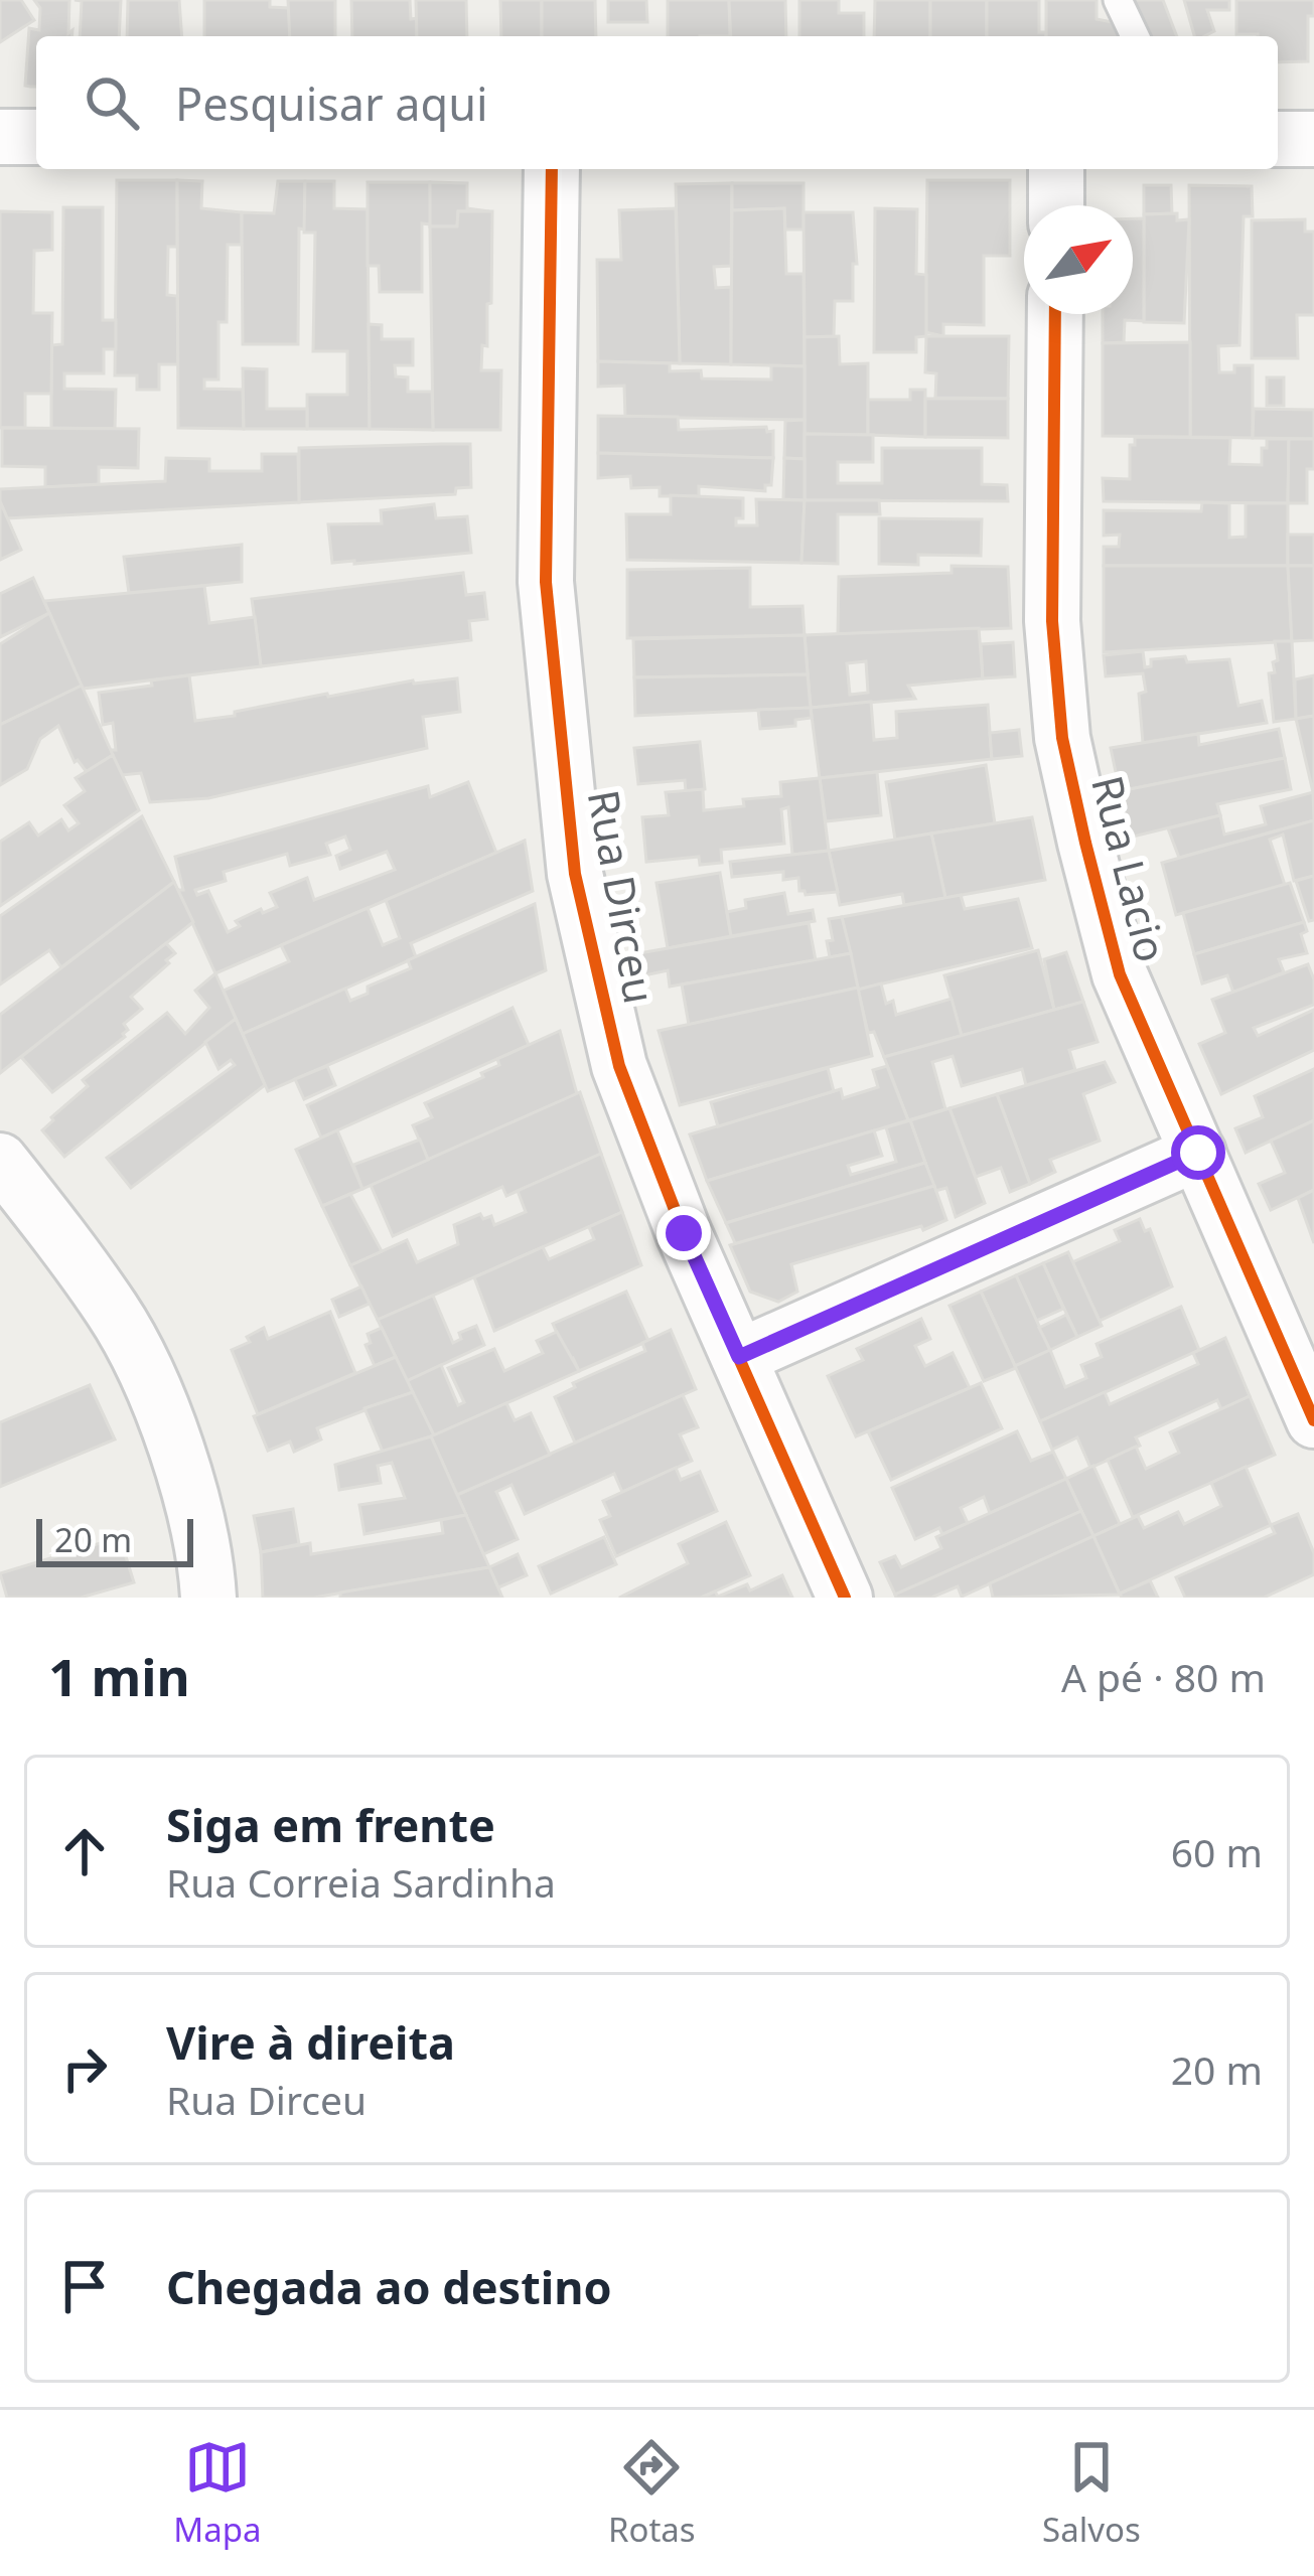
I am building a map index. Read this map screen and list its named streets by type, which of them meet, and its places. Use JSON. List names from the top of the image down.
{
  "streets": {
    "street": ["Rua Lacio", "Rua Dirceu"]
  },
  "scale_bar": "20 m",
  "north": "top right",
  "page": {
    "search": "Pesquisar aqui",
    "scale": "20 m",
    "heading": ["1 min", "A pé · 80 m"],
    "list": [
      ["Siga em frente", "Rua Correia Sardinha", "60 m"],
      ["Vire à direita", "Rua Dirceu", "20 m"],
      "Chegada ao destino"
    ],
    "nav": ["Mapa", "Rotas", "Salvos"]
  }
}
